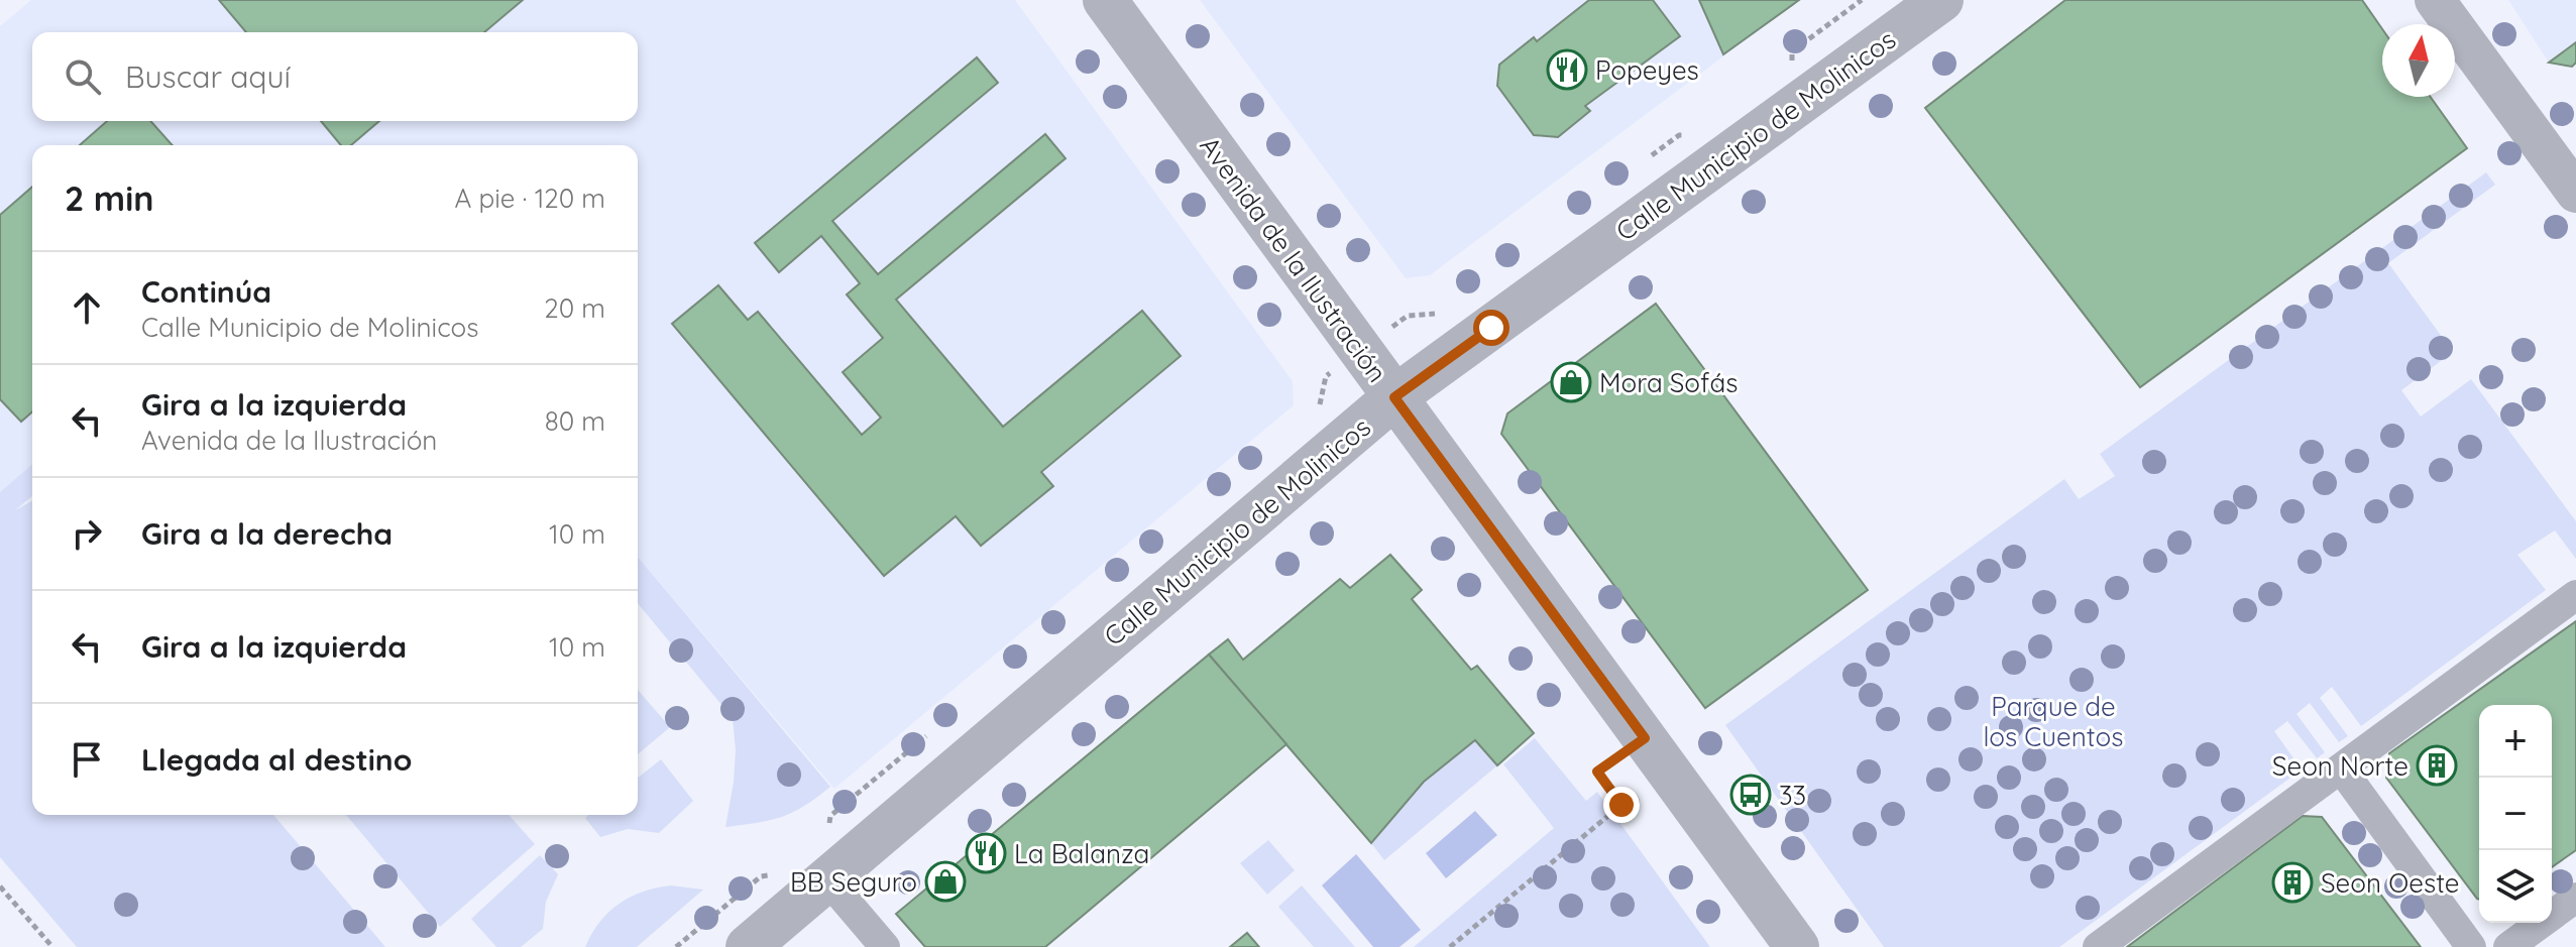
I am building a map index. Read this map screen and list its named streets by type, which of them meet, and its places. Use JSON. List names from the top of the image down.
{
  "streets": {
    "street": ["Calle Municipio de Molinicos", "Avenida de la Ilustración"]
  },
  "crossings": [
    ["Calle Municipio de Molinicos", "Avenida de la Ilustración"]
  ],
  "parks": ["Parque de los Cuentos"],
  "places": {
    "restaurant": ["Popeyes", "La Balanza"],
    "shop": ["Mora Sofás", "BB Seguro"],
    "building": ["Seon Norte", "Seon Oeste"],
    "bus stop": ["33"]
  },
  "north": "top",
  "page": {
    "search": "Buscar aquí",
    "heading": ["2 min", "A pie · 120 m"],
    "list": [
      ["Continúa", "Calle Municipio de Molinicos", "20 m"],
      ["Gira a la izquierda", "Avenida de la Ilustración", "80 m"],
      ["Gira a la derecha", "10 m"],
      ["Gira a la izquierda", "10 m"],
      "Llegada al destino"
    ],
    "map_buttons": ["+", "−"]
  }
}
